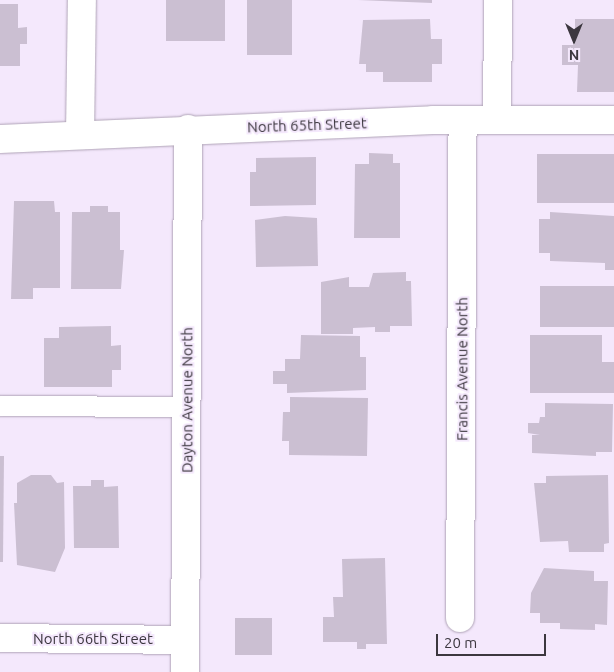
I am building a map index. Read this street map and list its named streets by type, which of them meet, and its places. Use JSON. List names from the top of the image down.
{
  "streets": {
    "street": [
      "North 65th Street",
      "Francis Avenue North",
      "Dayton Avenue North",
      "North 66th Street"
    ]
  },
  "crossings": [
    ["North 65th Street", "Francis Avenue North"],
    ["North 65th Street", "Dayton Avenue North"],
    ["Dayton Avenue North", "North 66th Street"]
  ],
  "scale_bar": "20 m",
  "north": "bottom"
}
